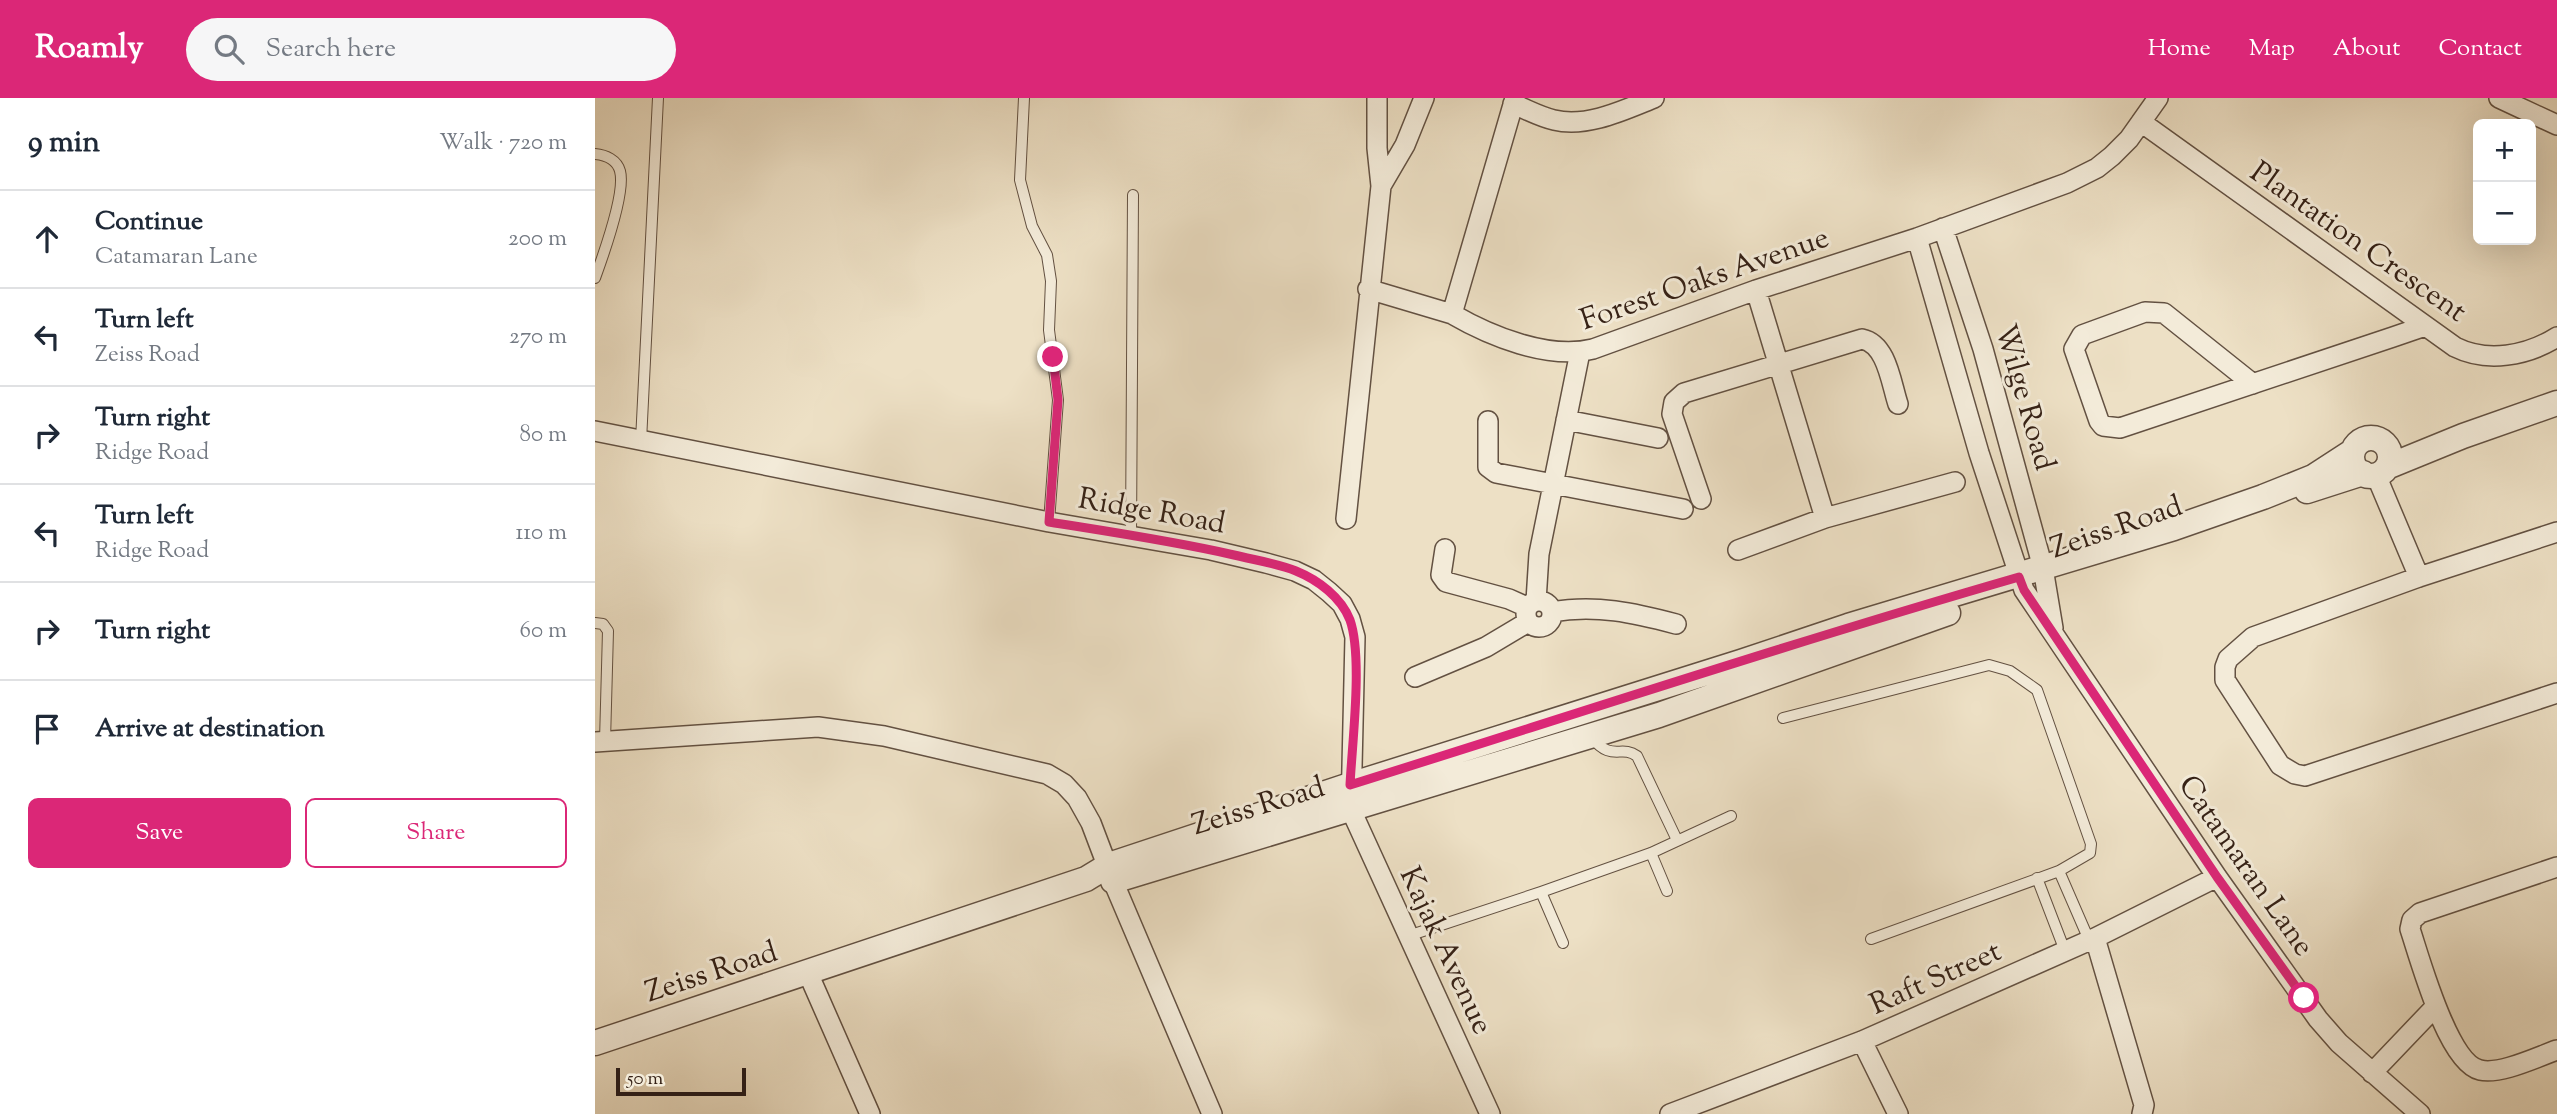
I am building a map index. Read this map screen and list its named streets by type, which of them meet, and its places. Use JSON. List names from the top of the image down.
{
  "streets": {
    "street": [
      "Plantation Crescent",
      "Forest Oaks Avenue",
      "Wilge Road",
      "Ridge Road",
      "Zeiss Road",
      "Catamaran Lane",
      "Kajak Avenue",
      "Raft Street"
    ]
  },
  "crossings": [
    ["Plantation Crescent", "Forest Oaks Avenue"],
    ["Forest Oaks Avenue", "Wilge Road"],
    ["Wilge Road", "Zeiss Road"],
    ["Wilge Road", "Catamaran Lane"],
    ["Ridge Road", "Zeiss Road"],
    ["Ridge Road", "Kajak Avenue"],
    ["Zeiss Road", "Catamaran Lane"],
    ["Zeiss Road", "Kajak Avenue"],
    ["Catamaran Lane", "Raft Street"]
  ],
  "scale_bar": "50 m",
  "page": {
    "header": "Roamly",
    "search": "Search here",
    "nav": [
      "Home",
      "Map",
      "About",
      "Contact"
    ],
    "heading": ["9 min", "Walk · 720 m"],
    "map_buttons": ["+", "−"],
    "list": [
      ["Continue", "Catamaran Lane", "200 m"],
      ["Turn left", "Zeiss Road", "270 m"],
      ["Turn right", "Ridge Road", "80 m"],
      ["Turn left", "Ridge Road", "110 m"],
      ["Turn right", "60 m"],
      "Arrive at destination"
    ],
    "buttons": ["Save", "Share"],
    "scale": "50 m"
  }
}
